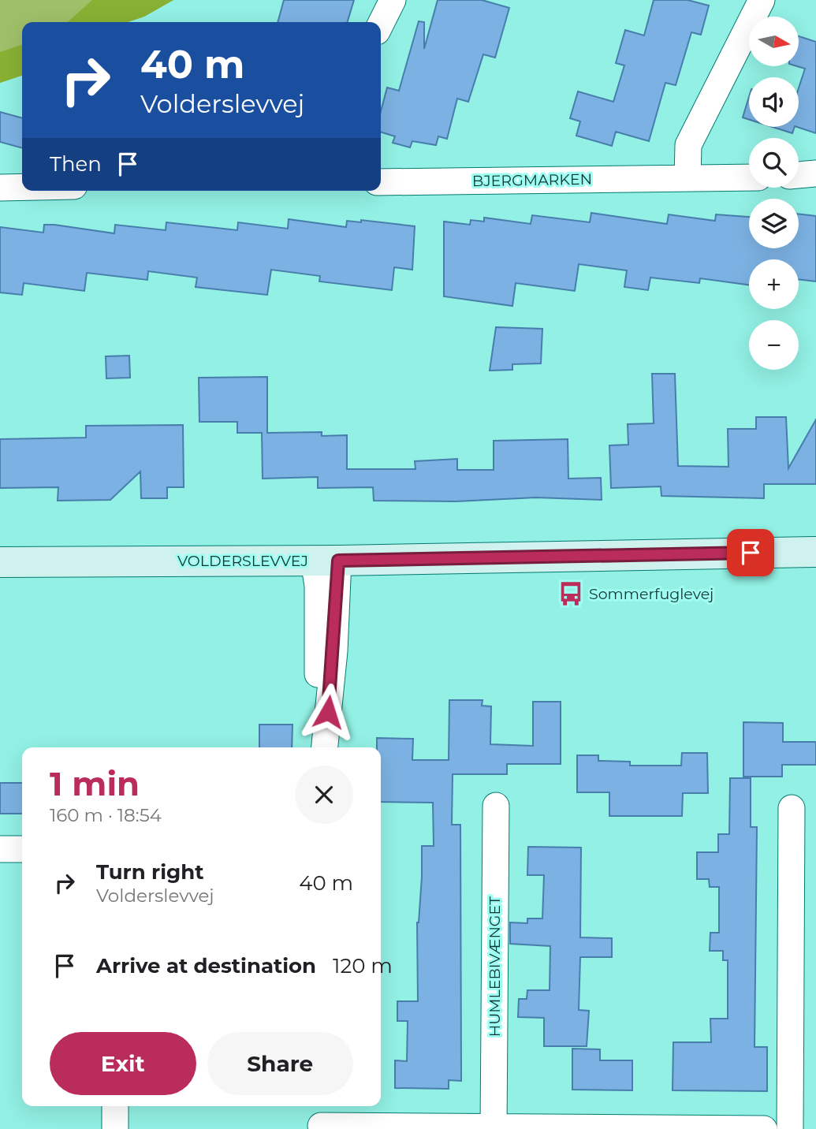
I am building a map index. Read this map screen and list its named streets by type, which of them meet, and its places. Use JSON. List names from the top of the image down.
{
  "streets": {
    "street": ["BJERGMARKEN", "VOLDERSLEVVEJ", "HUMLEBIVÆNGET"]
  },
  "places": {
    "bus stop": ["Sommerfuglevej"]
  },
  "north": "right",
  "page": {
    "map_buttons": ["+", "−"],
    "turn": ["40 m", "Volderslevvej"],
    "then": "Then",
    "heading": ["1 min", "160 m · 18:54"],
    "list": [
      {
        "name": "Turn right",
        "note": "Volderslevvej",
        "value": "40 m"
      },
      {
        "name": "Arrive at destination",
        "value": "120 m"
      }
    ],
    "buttons": ["Exit", "Share"]
  }
}
